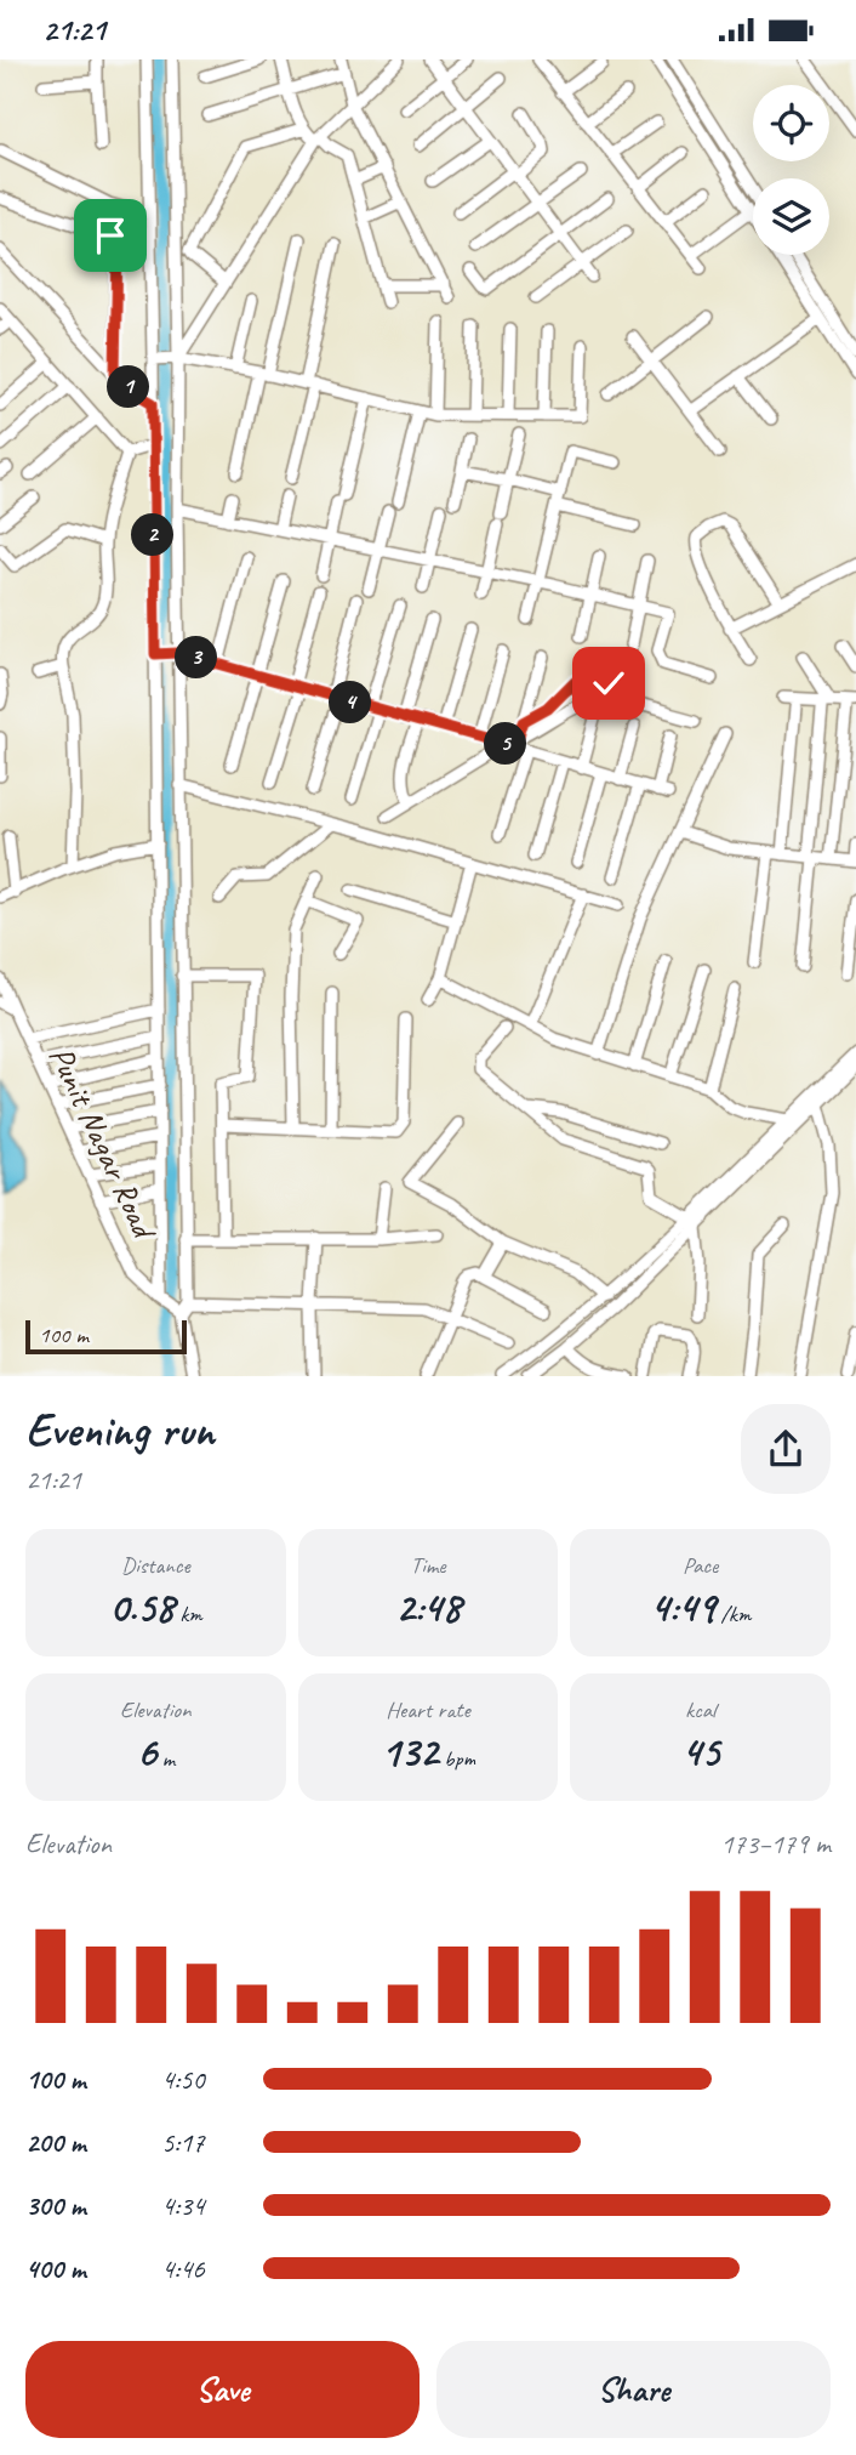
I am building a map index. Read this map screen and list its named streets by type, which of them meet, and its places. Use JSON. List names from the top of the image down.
{
  "streets": {
    "street": ["Punit Nagar Road"]
  },
  "scale_bar": "100 m",
  "page": {
    "status": "21:21",
    "pins": [
      "1",
      "2",
      "3",
      "4",
      "5"
    ],
    "scale": "100 m",
    "heading": ["Evening run", "21:21"],
    "stats": [
      ["Distance", "0.58 km"],
      ["Time", "2:48"],
      ["Pace", "4:49 /km"],
      ["Elevation", "6 m"],
      ["Heart rate", "132 bpm"],
      ["kcal", "45"]
    ],
    "chart": ["Elevation", "173–179 m"],
    "list": [
      {
        "name": "100 m",
        "note": "4:50"
      },
      {
        "name": "200 m",
        "note": "5:17"
      },
      {
        "name": "300 m",
        "note": "4:34"
      },
      {
        "name": "400 m",
        "note": "4:46"
      }
    ],
    "buttons": ["Save", "Share"]
  }
}
